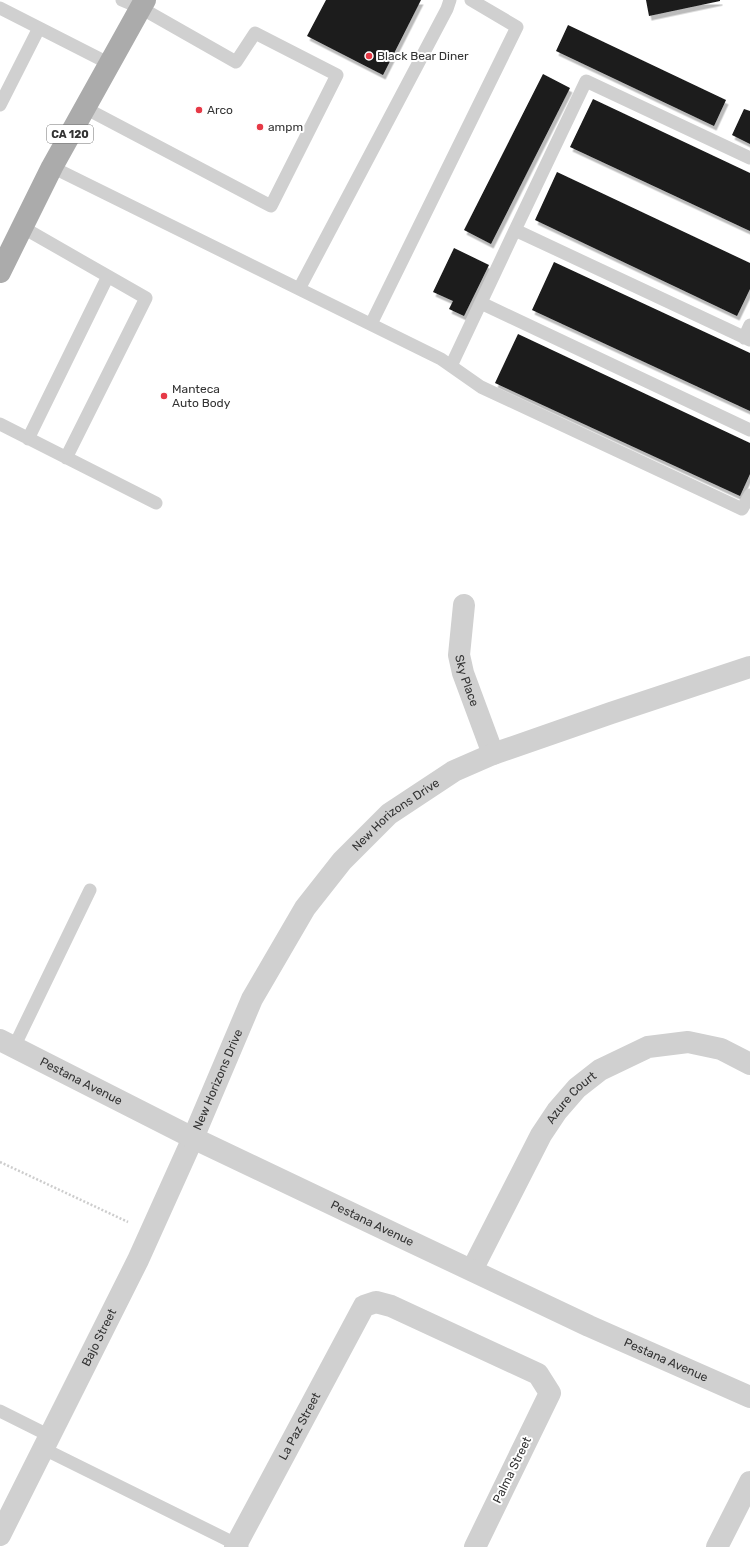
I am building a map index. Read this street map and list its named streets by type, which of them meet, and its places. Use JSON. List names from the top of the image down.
{
  "streets": {
    "main road": ["CA 120"],
    "street": [
      "Sky Place",
      "New Horizons Drive",
      "Pestana Avenue",
      "Azure Court",
      "Bajo Street",
      "La Paz Street",
      "Palma Street"
    ]
  },
  "crossings": [
    ["Sky Place", "New Horizons Drive"],
    ["New Horizons Drive", "Pestana Avenue"],
    ["New Horizons Drive", "Bajo Street"],
    ["Pestana Avenue", "Azure Court"],
    ["Pestana Avenue", "Bajo Street"],
    ["La Paz Street", "Palma Street"]
  ],
  "places": [
    "Black Bear Diner",
    "Arco",
    "ampm",
    "Manteca Auto Body"
  ]
}
